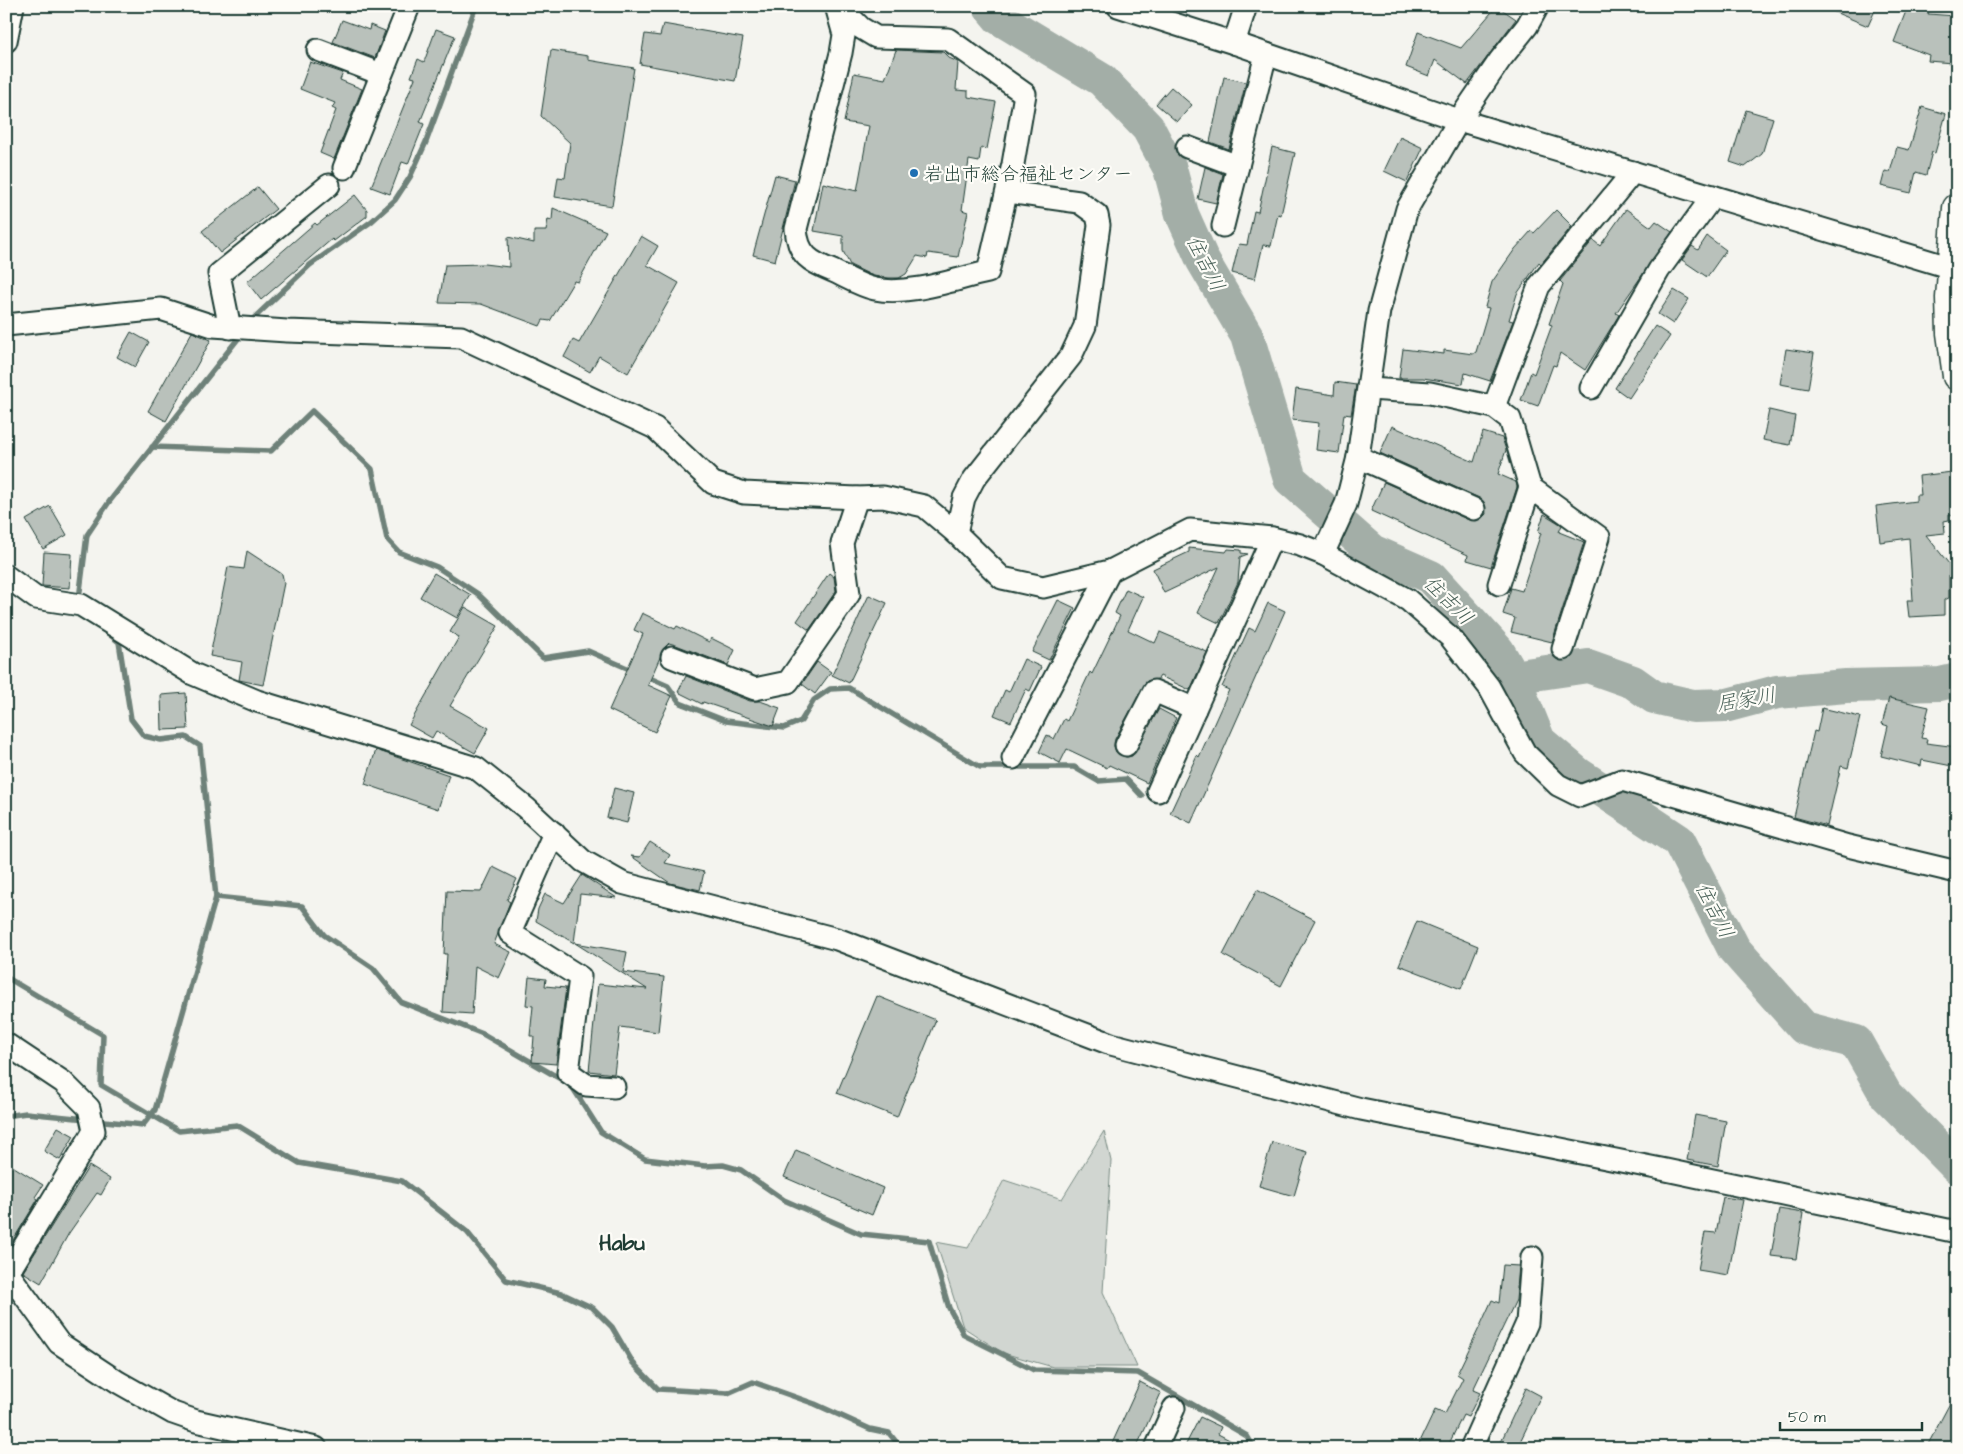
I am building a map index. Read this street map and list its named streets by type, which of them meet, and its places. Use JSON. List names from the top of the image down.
{
  "districts": ["Habu"],
  "water": ["住吉川", "居家川"],
  "places": ["岩出市総合福祉センター"],
  "scale_bar": "50 m"
}
